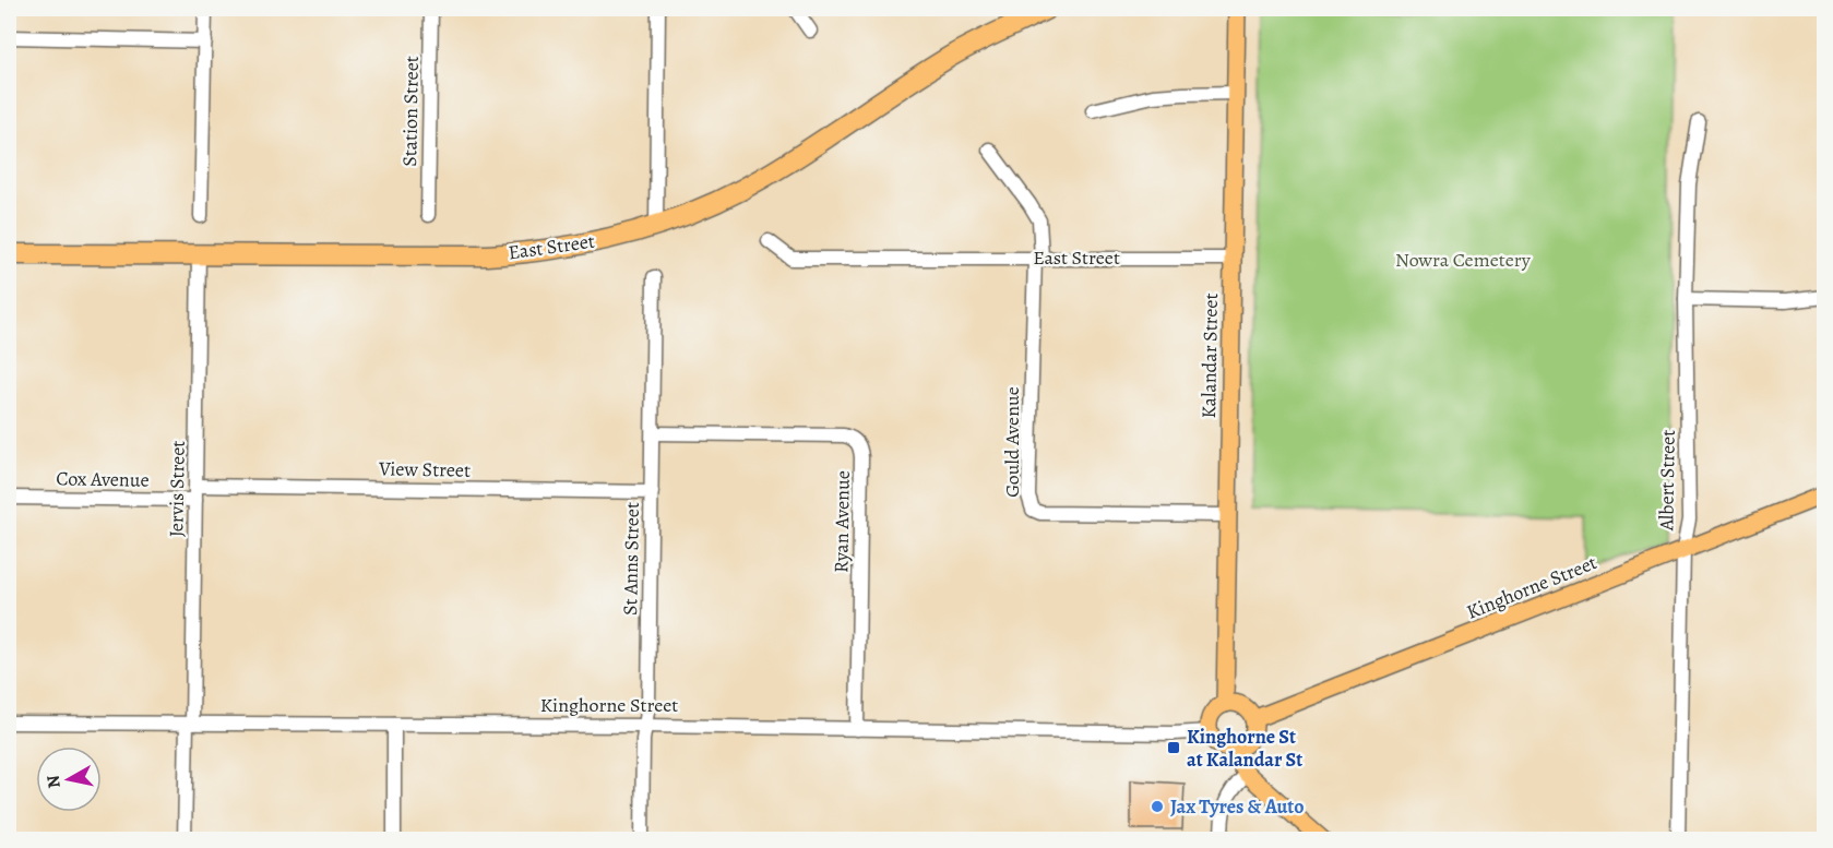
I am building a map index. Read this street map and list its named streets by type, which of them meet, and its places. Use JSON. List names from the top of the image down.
{
  "streets": {
    "highway": ["East Street"],
    "main road": ["Kalandar Street", "Kinghorne Street"],
    "street": [
      "Station Street",
      "Gould Avenue",
      "View Street",
      "Cox Avenue",
      "Albert Street",
      "Jervis Street",
      "Ryan Avenue",
      "St Anns Street"
    ]
  },
  "crossings": [
    ["East Street", "Kalandar Street"],
    ["East Street", "Gould Avenue"],
    ["East Street", "Jervis Street"],
    ["Kalandar Street", "Gould Avenue"],
    ["Kalandar Street", "Kinghorne Street"],
    ["View Street", "Cox Avenue"],
    ["View Street", "Jervis Street"],
    ["View Street", "St Anns Street"],
    ["Cox Avenue", "Jervis Street"],
    ["Albert Street", "Kinghorne Street"],
    ["Jervis Street", "Kinghorne Street"],
    ["Ryan Avenue", "St Anns Street"],
    ["Ryan Avenue", "Kinghorne Street"],
    ["St Anns Street", "Kinghorne Street"]
  ],
  "parks": ["Nowra Cemetery"],
  "places": {
    "transit": ["Kinghorne St at Kalandar St"],
    "other": ["Jax Tyres & Auto"]
  },
  "north": "left"
}
